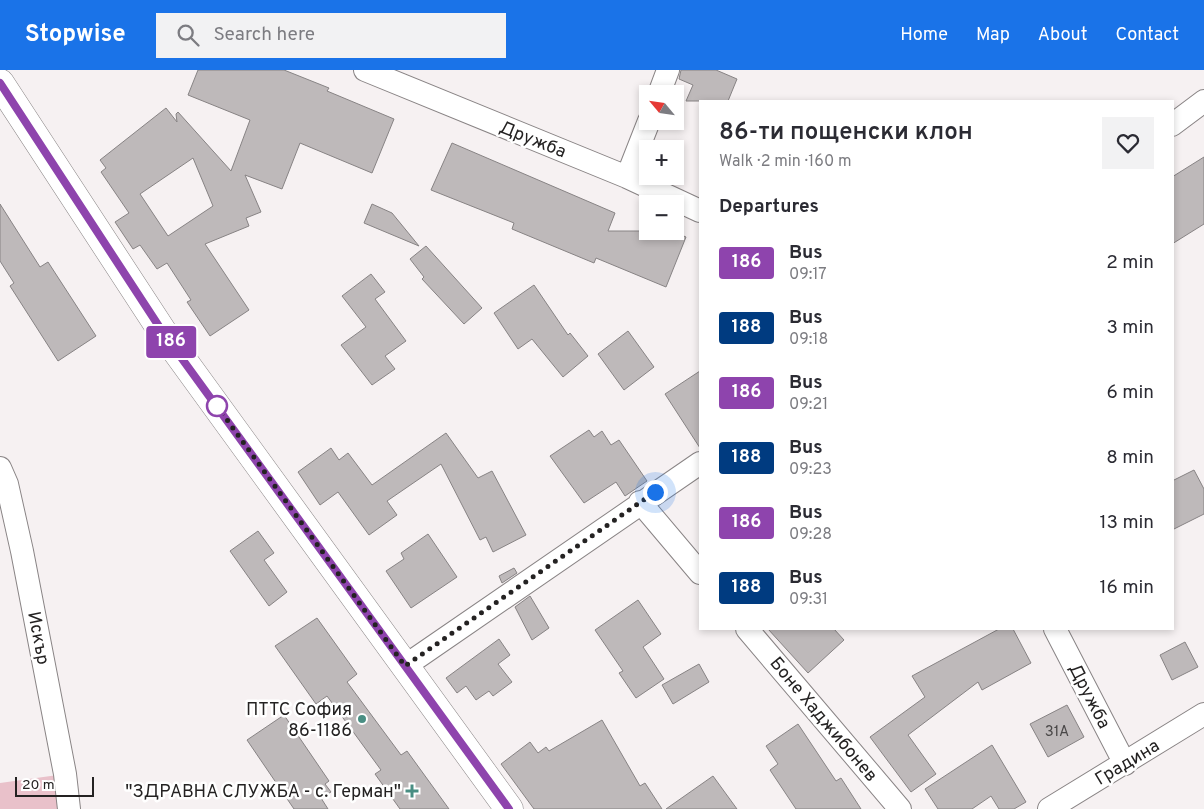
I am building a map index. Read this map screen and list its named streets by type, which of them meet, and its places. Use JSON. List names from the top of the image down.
{
  "streets": {
    "street": [
      "Дружба",
      "Искър",
      "Боне Хаджибонев",
      "Градина"
    ]
  },
  "crossings": [
    ["Дружба", "Градина"]
  ],
  "places": {
    "other": ["ПТТС София 86-1186"],
    "health": ["\"ЗДРАВНА СЛУЖБА - с. Герман\""]
  },
  "lines": ["bus line 186"],
  "house_numbers": ["31А"],
  "scale_bar": "20 m",
  "north": "top left",
  "page": {
    "header": "Stopwise",
    "search": "Search here",
    "nav": [
      "Home",
      "Map",
      "About",
      "Contact"
    ],
    "on_map": "186",
    "map_buttons": ["+", "−"],
    "heading": [
      ["86-ти пощенски клон", "Walk · 2 min · 160 m"],
      "Departures"
    ],
    "list": [
      {
        "mark": "186",
        "name": "Bus",
        "note": "09:17",
        "value": "2 min"
      },
      {
        "mark": "188",
        "name": "Bus",
        "note": "09:18",
        "value": "3 min"
      },
      {
        "mark": "186",
        "name": "Bus",
        "note": "09:21",
        "value": "6 min"
      },
      {
        "mark": "188",
        "name": "Bus",
        "note": "09:23",
        "value": "8 min"
      },
      {
        "mark": "186",
        "name": "Bus",
        "note": "09:28",
        "value": "13 min"
      },
      {
        "mark": "188",
        "name": "Bus",
        "note": "09:31",
        "value": "16 min"
      }
    ],
    "scale": "20 m"
  }
}
